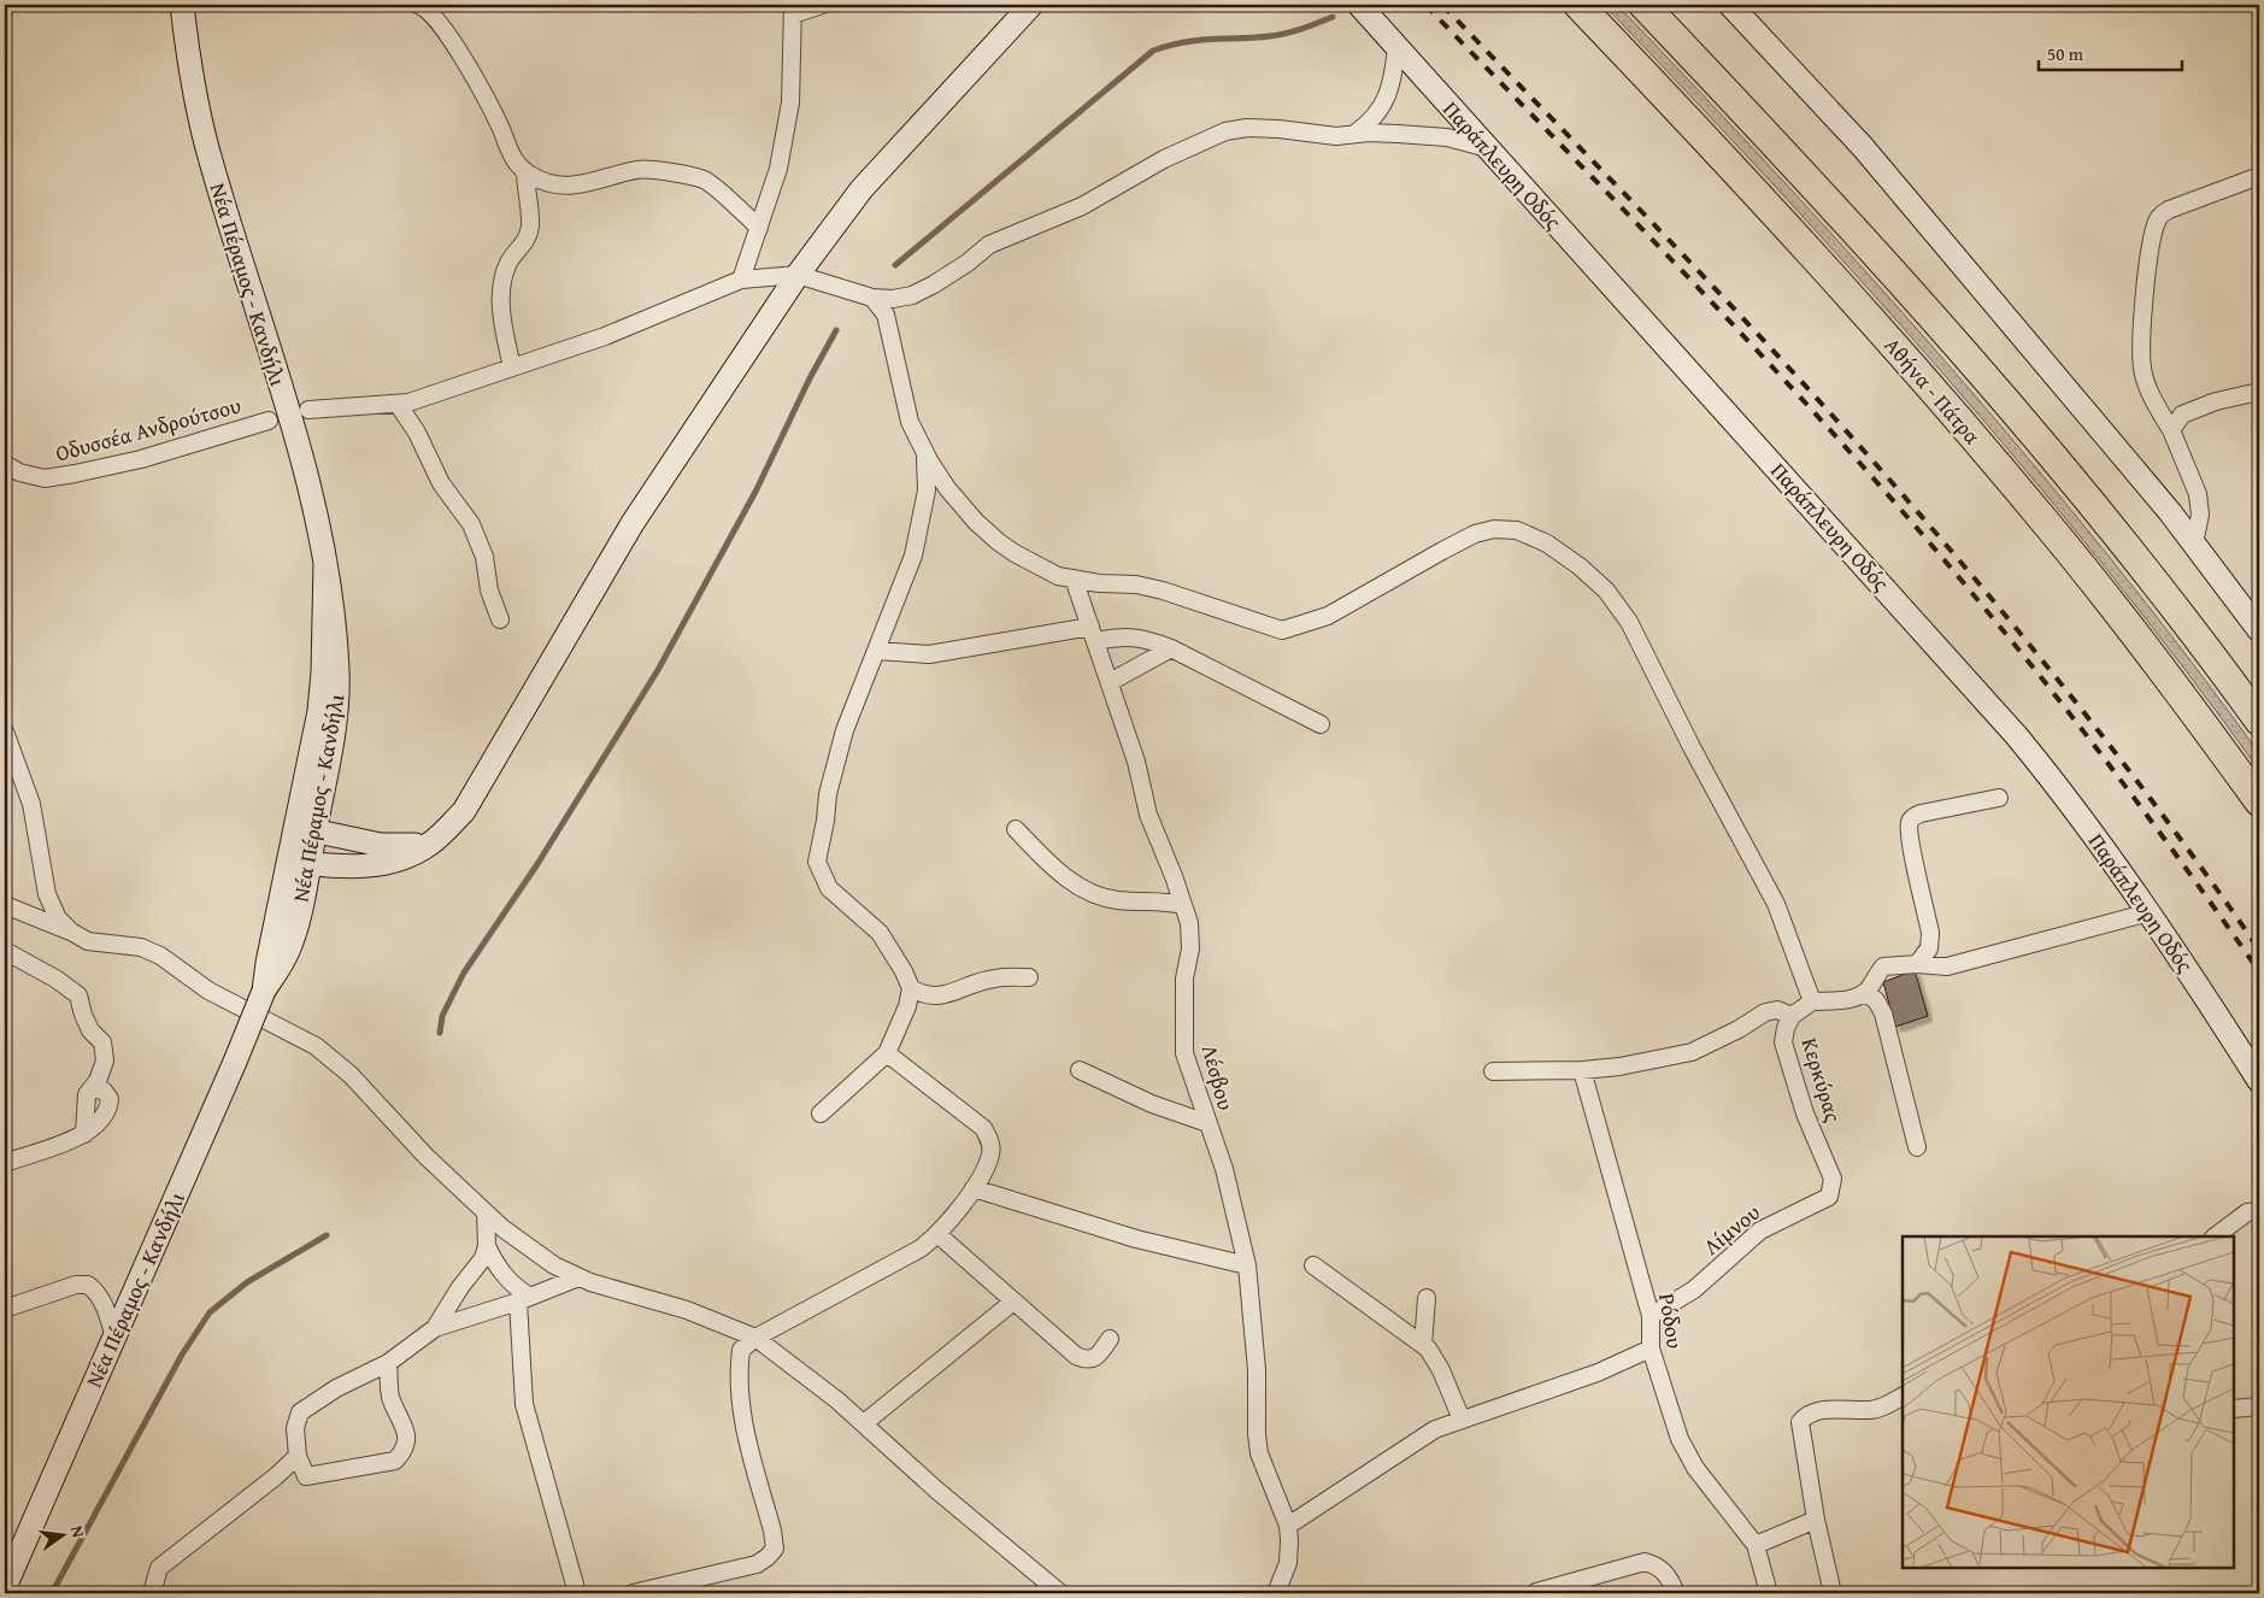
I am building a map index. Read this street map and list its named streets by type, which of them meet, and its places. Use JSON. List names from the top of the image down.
{
  "streets": {
    "highway": ["Αθήνα - Πάτρα"],
    "street": [
      "Παράπλευρη Οδός",
      "Νέα Πέραμος - Κανδήλι",
      "Οδυσσέα Ανδρούτσου",
      "Λέσβου",
      "Κερκύρας",
      "Λίμνου",
      "Ρόδου"
    ]
  },
  "crossings": [
    ["Κερκύρας", "Λίμνου"],
    ["Λίμνου", "Ρόδου"]
  ],
  "scale_bar": "50 m",
  "north": "right"
}
